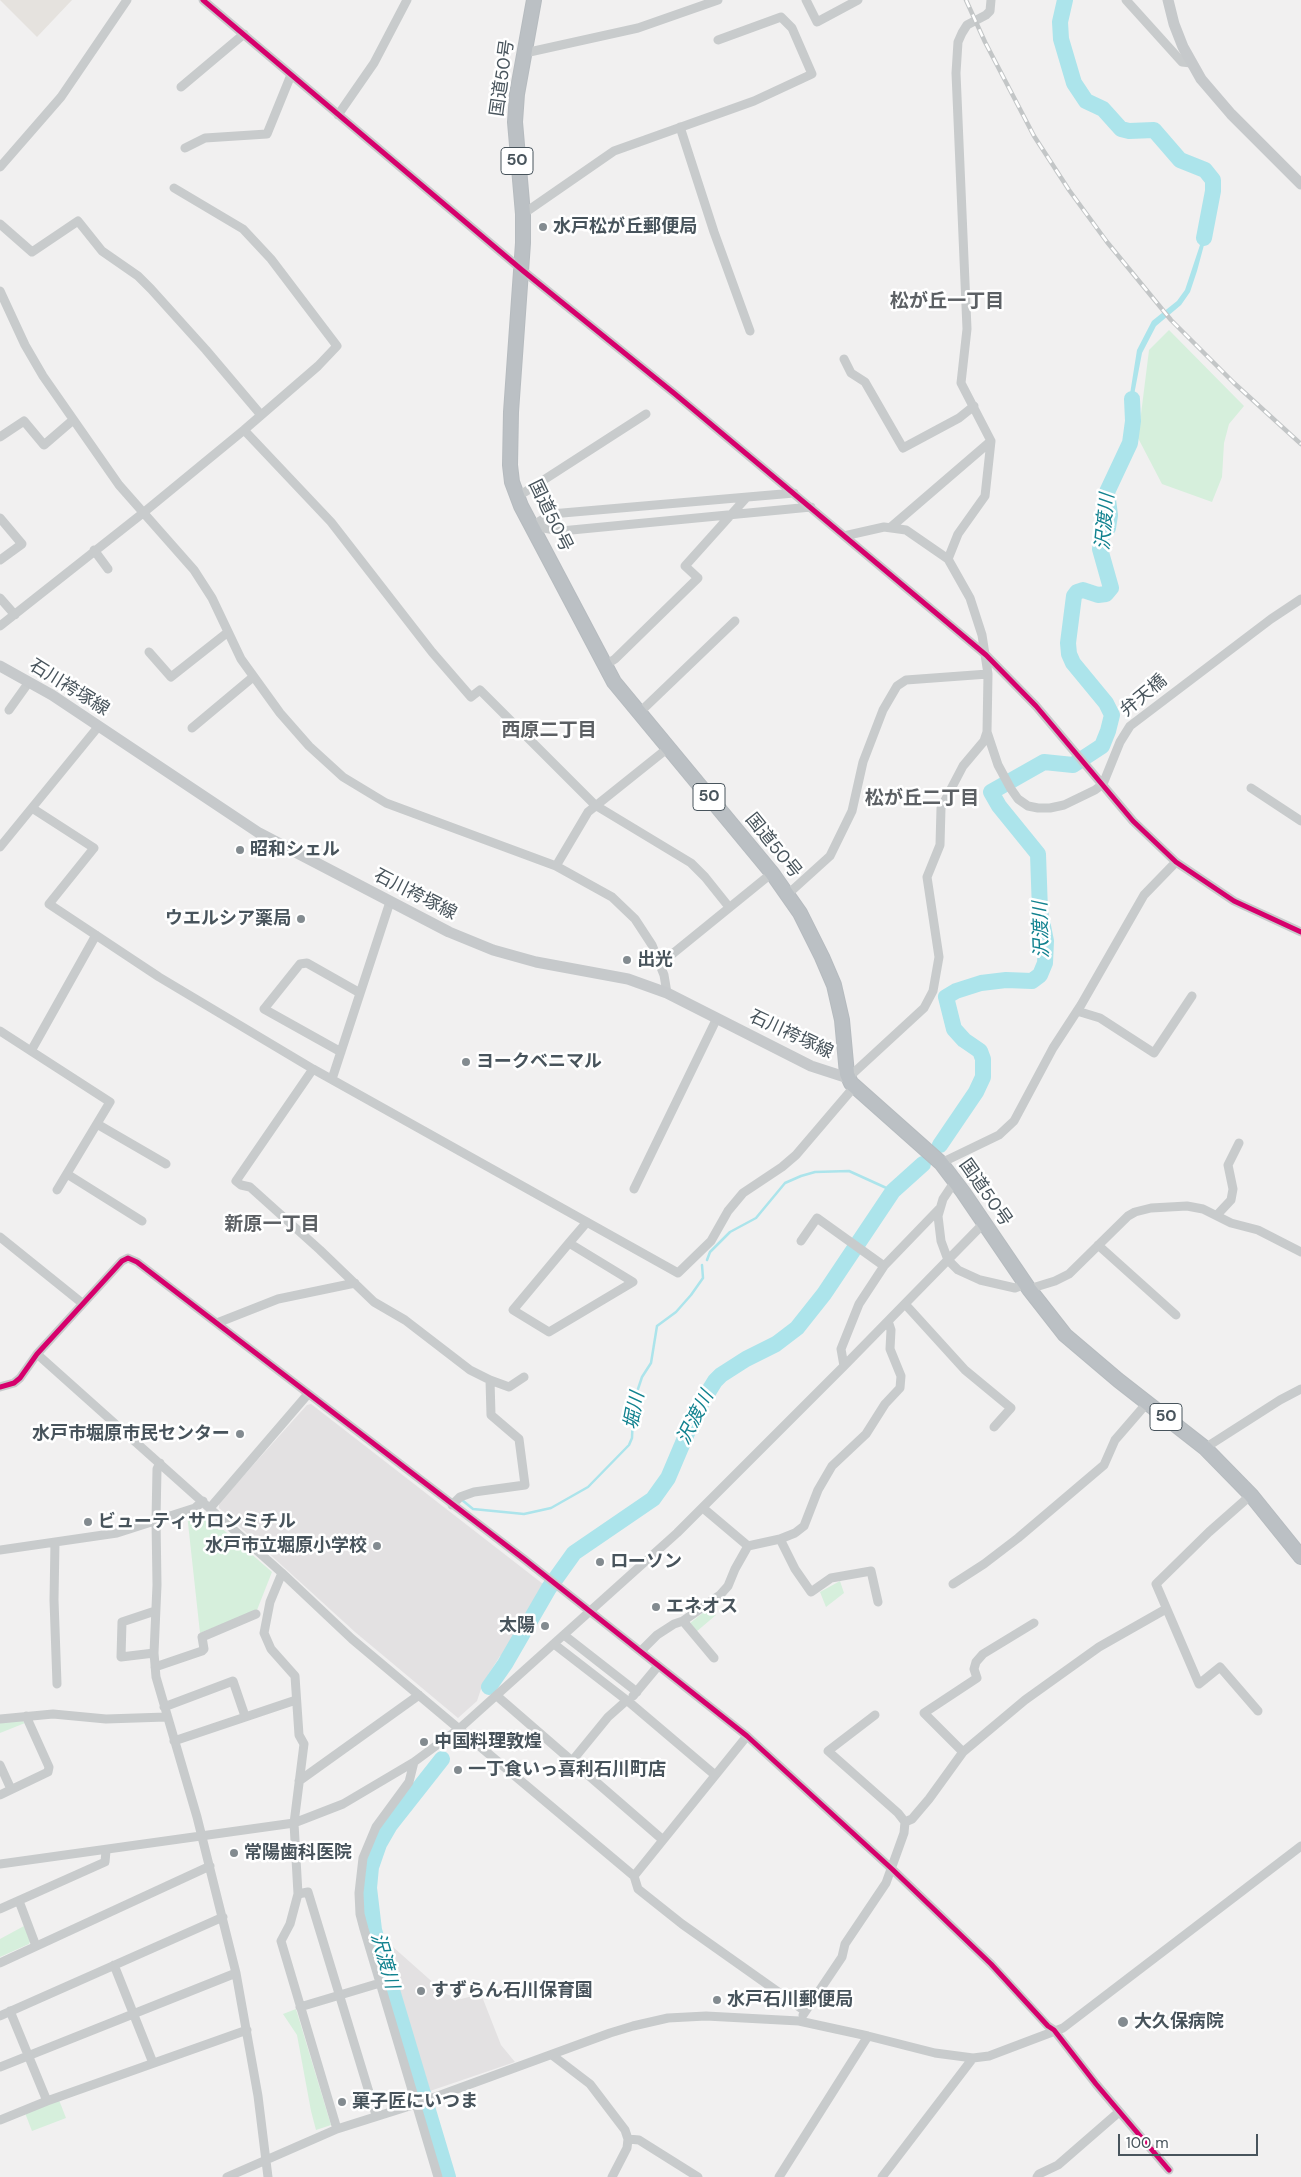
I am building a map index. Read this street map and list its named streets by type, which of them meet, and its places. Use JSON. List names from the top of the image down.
{
  "streets": {
    "highway": ["国道50号", "50"],
    "main road": ["石川袴塚線"],
    "street": ["弁天橋"]
  },
  "crossings": [
    ["国道50号", "石川袴塚線"]
  ],
  "districts": [
    "松が丘一丁目",
    "西原二丁目",
    "松が丘二丁目",
    "新原一丁目"
  ],
  "water": ["沢渡川", "堀川"],
  "places": [
    "水戸松が丘郵便局",
    "昭和シェル",
    "ウエルシア薬局",
    "出光",
    "ヨークベニマル",
    "水戸市堀原市民センター",
    "ビューティサロンミチル",
    "水戸市立堀原小学校",
    "ローソン",
    "エネオス",
    "太陽",
    "中国料理敦煌",
    "一丁食いっ喜利石川町店",
    "常陽歯科医院",
    "すずらん石川保育園",
    "水戸石川郵便局",
    "大久保病院",
    "菓子匠にいつま"
  ],
  "scale_bar": "100 m"
}
